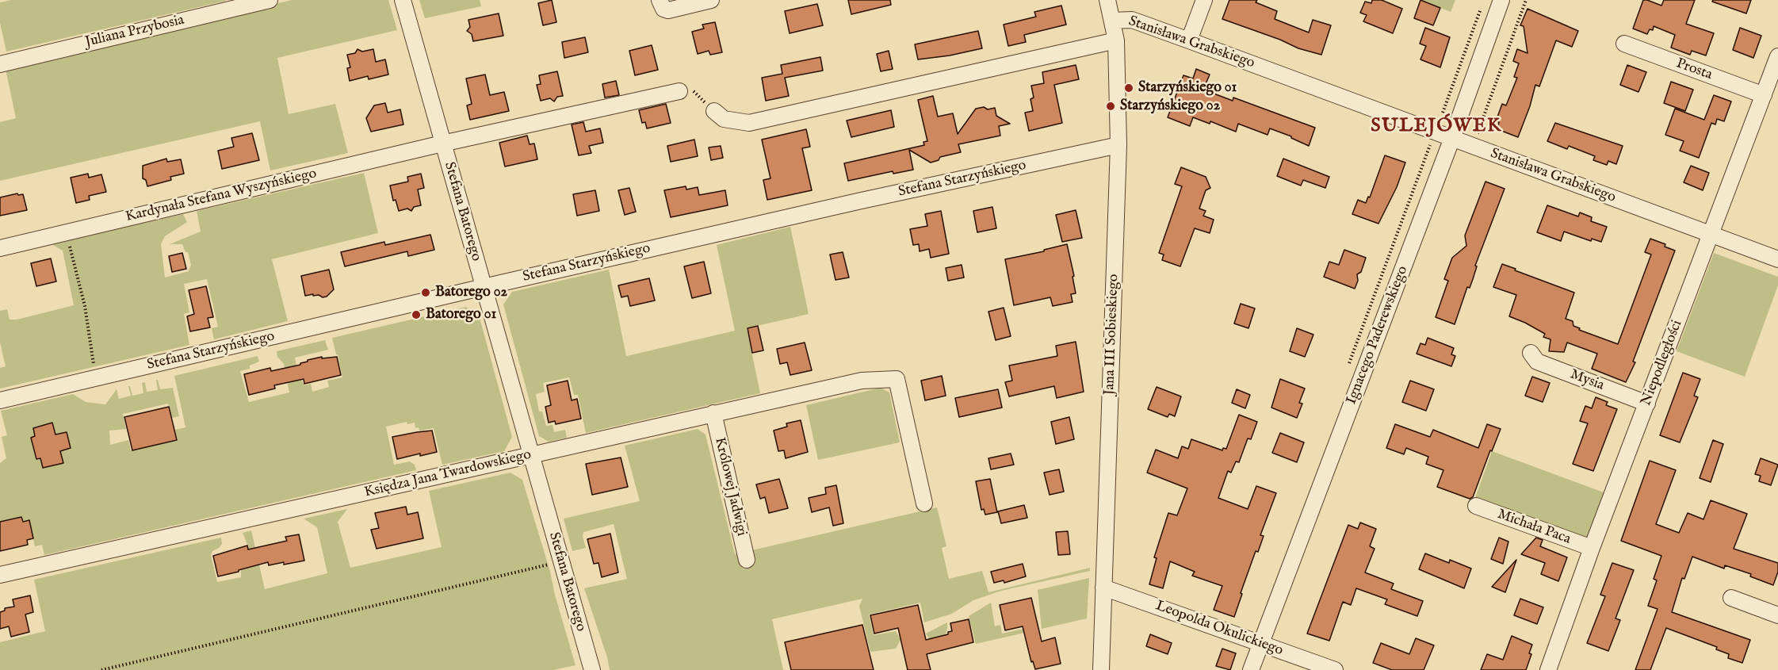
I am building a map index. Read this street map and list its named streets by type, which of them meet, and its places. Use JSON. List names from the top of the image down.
{
  "streets": {
    "street": [
      "Juliana Przybosia",
      "Stanisława Grabskiego",
      "Prosta",
      "Stefana Starzyńskiego",
      "Kardynała Stefana Wyszyńskiego",
      "Stefana Batorego",
      "Jana III Sobieskiego",
      "Ignacego Paderewskiego",
      "Niepodległości",
      "Mysia",
      "Księdza Jana Twardowskiego",
      "Królowej Jadwigi",
      "Michała Paca",
      "Leopolda Okulickiego"
    ]
  },
  "crossings": [
    ["Stanisława Grabskiego", "Jana III Sobieskiego"],
    ["Stanisława Grabskiego", "Ignacego Paderewskiego"],
    ["Stanisława Grabskiego", "Niepodległości"],
    ["Prosta", "Niepodległości"],
    ["Stefana Starzyńskiego", "Stefana Batorego"],
    ["Stefana Starzyńskiego", "Jana III Sobieskiego"],
    ["Kardynała Stefana Wyszyńskiego", "Stefana Batorego"],
    ["Stefana Batorego", "Księdza Jana Twardowskiego"],
    ["Jana III Sobieskiego", "Leopolda Okulickiego"],
    ["Ignacego Paderewskiego", "Leopolda Okulickiego"],
    ["Niepodległości", "Mysia"],
    ["Niepodległości", "Michała Paca"],
    ["Księdza Jana Twardowskiego", "Królowej Jadwigi"]
  ],
  "districts": ["SULEJÓWEK"],
  "places": [
    "Starzyńskiego 01",
    "Starzyńskiego 02",
    "Batorego 02",
    "Batorego 01"
  ]
}
